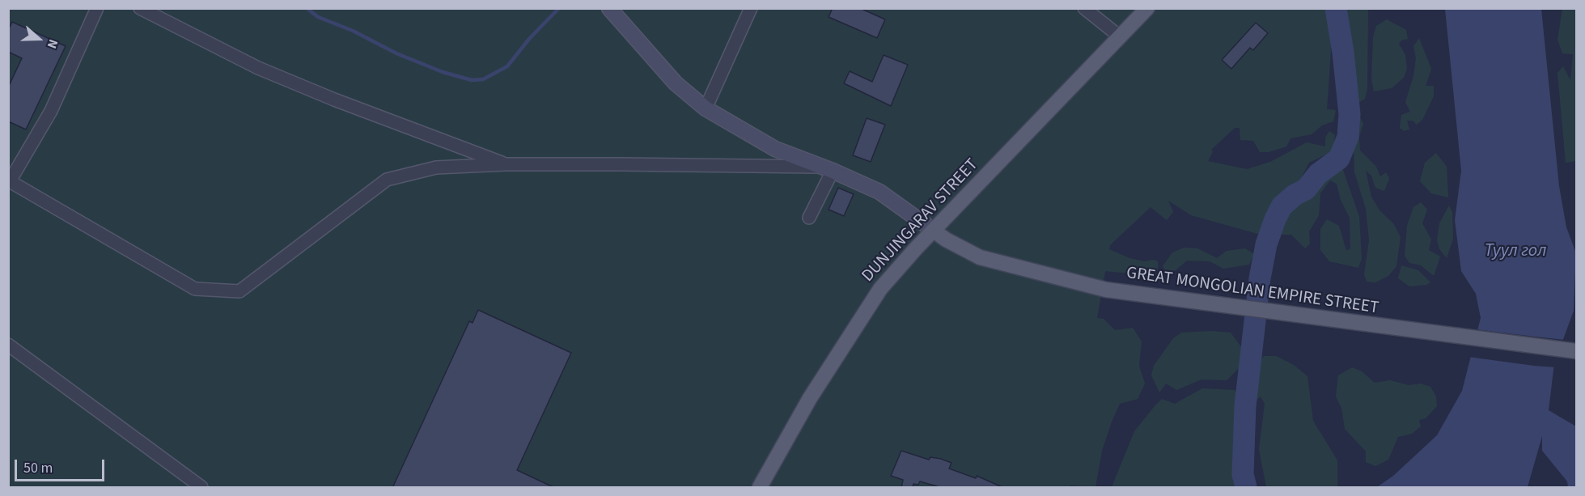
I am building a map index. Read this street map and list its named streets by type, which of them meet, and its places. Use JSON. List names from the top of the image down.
{
  "streets": {
    "main road": ["DUNJINGARAV STREET", "GREAT MONGOLIAN EMPIRE STREET"]
  },
  "crossings": [
    ["DUNJINGARAV STREET", "GREAT MONGOLIAN EMPIRE STREET"]
  ],
  "water": ["Туул гол"],
  "scale_bar": "50 m",
  "north": "right"
}
